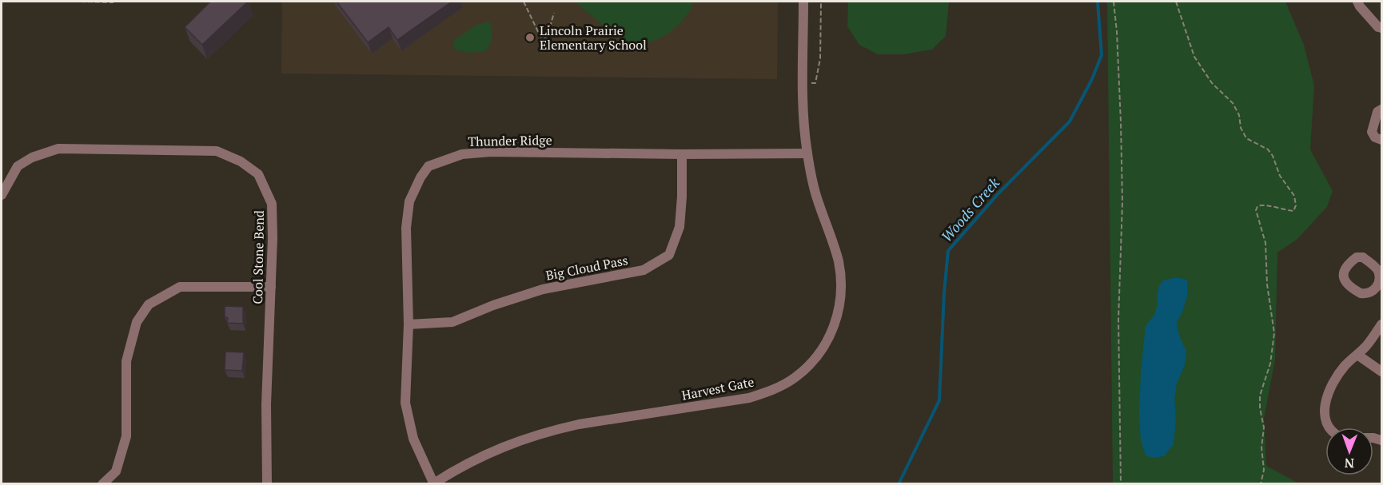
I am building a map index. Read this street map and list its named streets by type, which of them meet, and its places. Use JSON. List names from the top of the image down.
{
  "streets": {
    "street": [
      "Thunder Ridge",
      "Cool Stone Bend",
      "Big Cloud Pass",
      "Harvest Gate"
    ]
  },
  "crossings": [
    ["Thunder Ridge", "Big Cloud Pass"],
    ["Thunder Ridge", "Harvest Gate"]
  ],
  "water": ["Woods Creek"],
  "places": ["Lincoln Prairie Elementary School"],
  "north": "bottom"
}
